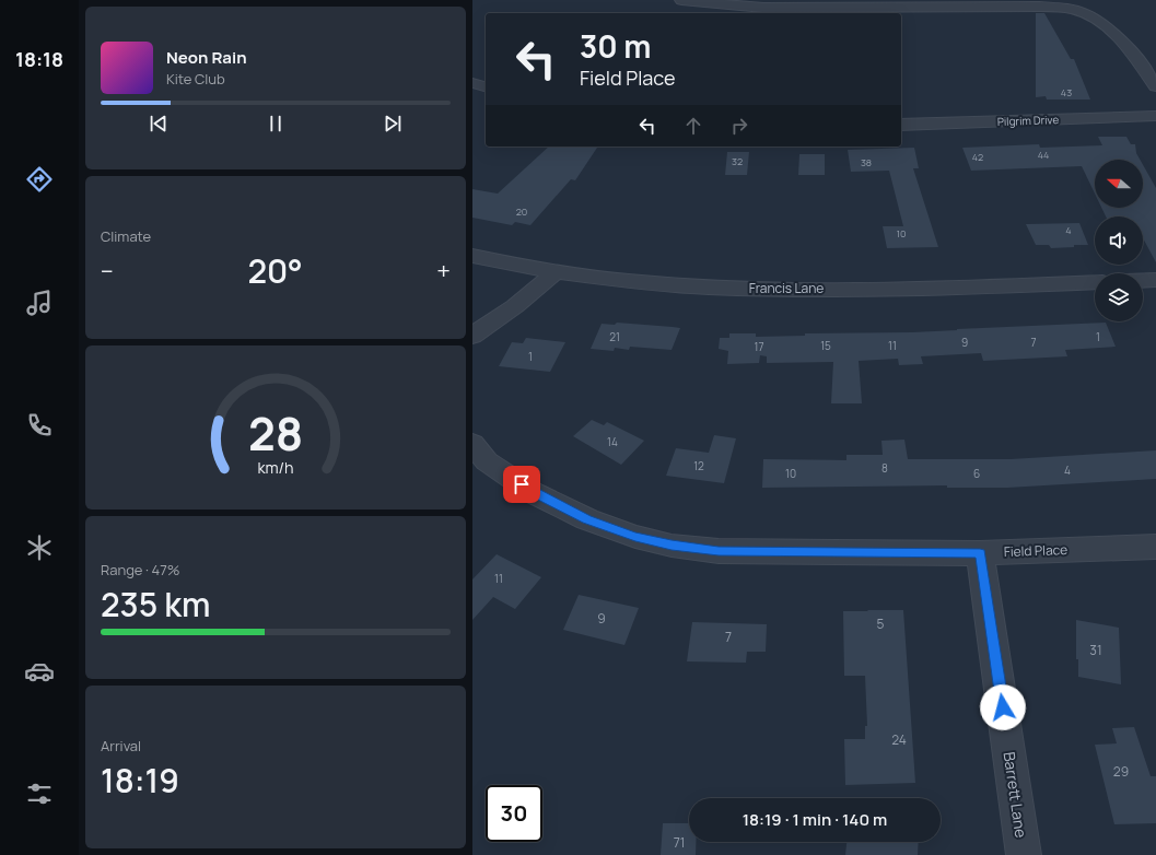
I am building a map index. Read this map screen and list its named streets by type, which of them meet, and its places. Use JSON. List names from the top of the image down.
{
  "streets": {
    "street": [
      "Pilgrim Drive",
      "Francis Lane",
      "Field Place",
      "Barrett Lane"
    ]
  },
  "crossings": [
    ["Field Place", "Barrett Lane"]
  ],
  "house_numbers": [
    "43",
    "44",
    "42",
    "32",
    "38",
    "20",
    "4",
    "10",
    "21",
    "1",
    "9",
    "7",
    "15",
    "11",
    "17",
    "1",
    "14",
    "12",
    "8",
    "4",
    "10",
    "6",
    "11",
    "9",
    "5",
    "7",
    "31",
    "24",
    "29",
    "71"
  ],
  "north": "left",
  "page": {
    "tabs": "18:18",
    "turn": ["30 m", "Field Place"],
    "song": ["Neon Rain", "Kite Club"],
    "tile": [
      "Climate",
      ["Range · 47%", "235 km"],
      ["Arrival", "18:19"]
    ],
    "heat": ["−", "20°", "+"],
    "limit": "30",
    "trip": "18:19 · 1 min · 140 m",
    "gauge": ["28", "km/h"]
  }
}
